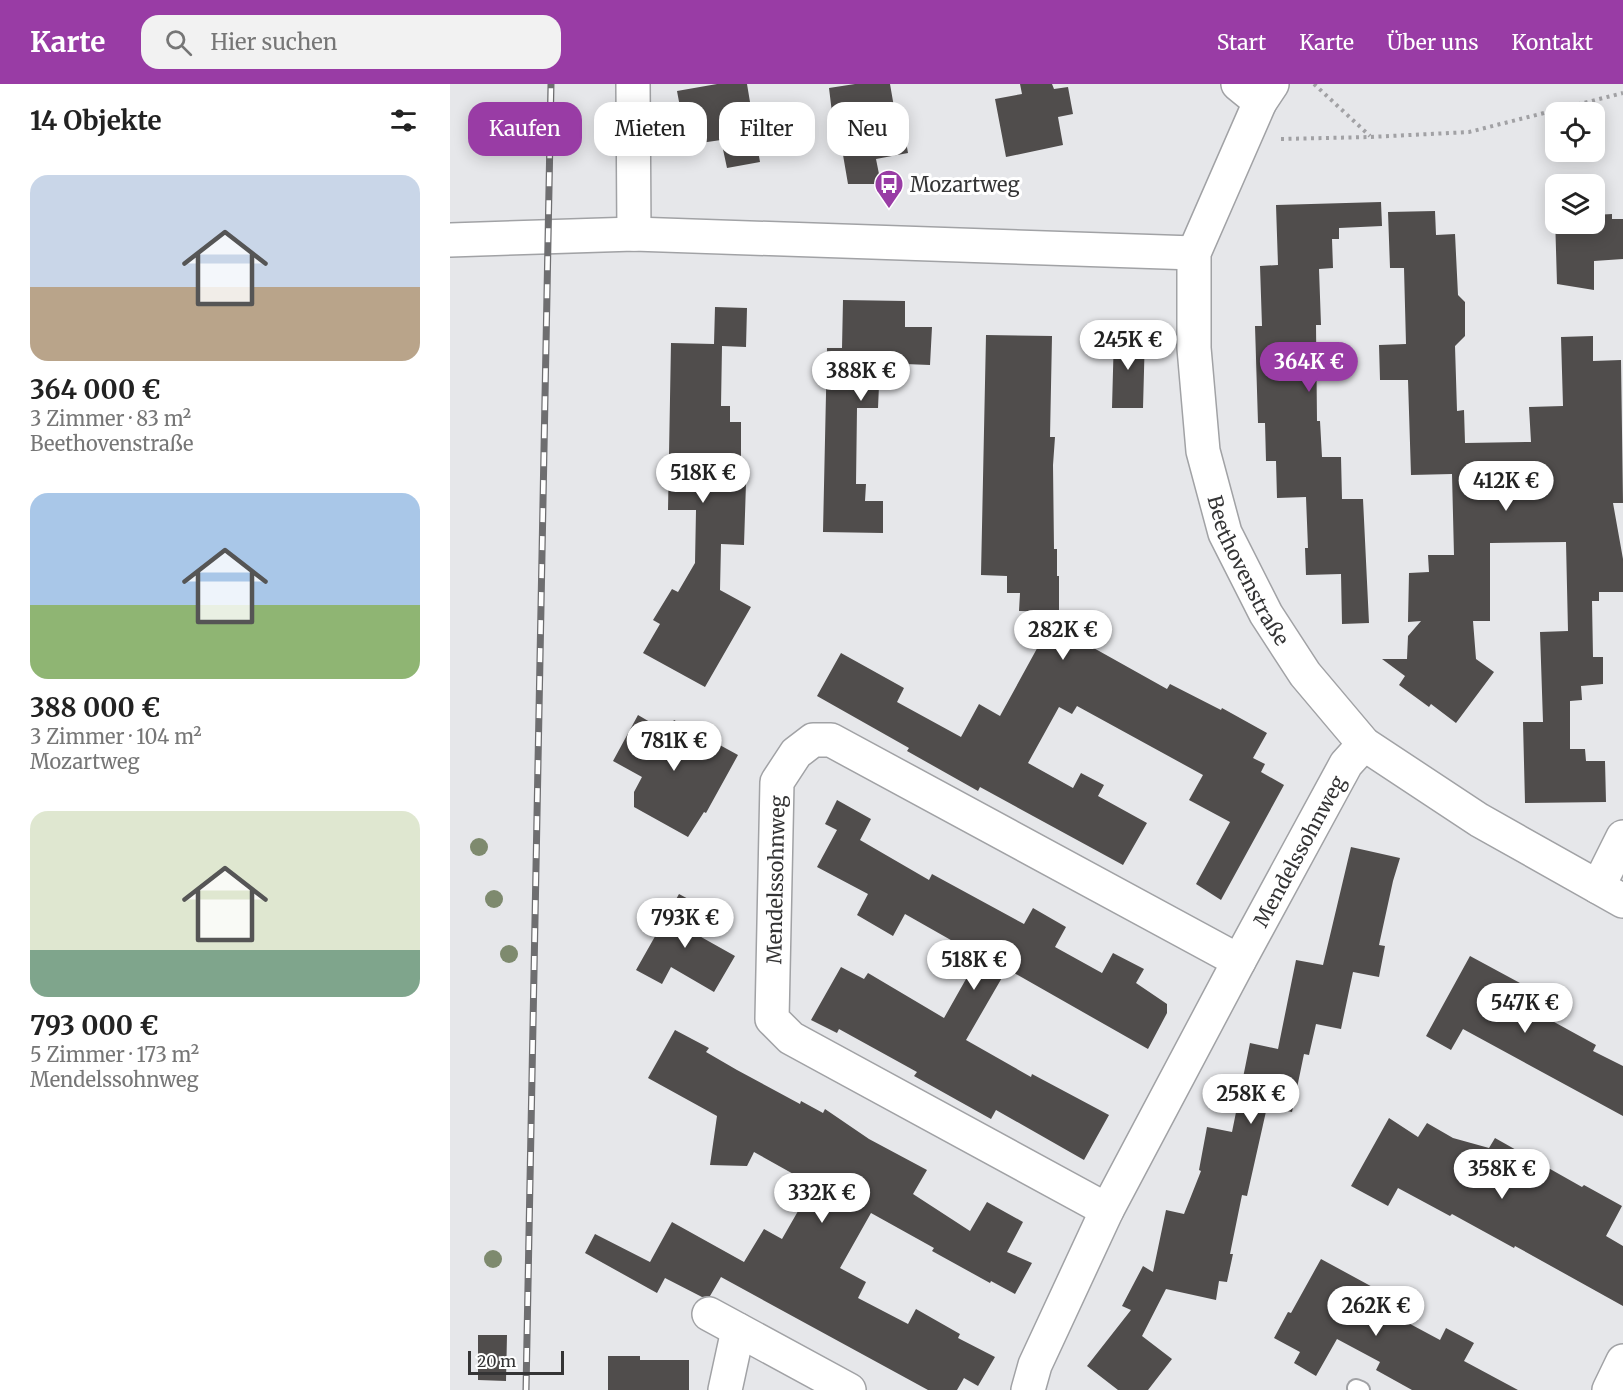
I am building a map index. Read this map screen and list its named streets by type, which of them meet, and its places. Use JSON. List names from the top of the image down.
{
  "streets": {
    "street": ["Beethovenstraße", "Mendelssohnweg"]
  },
  "crossings": [
    ["Beethovenstraße", "Mendelssohnweg"]
  ],
  "places": {
    "bus stop": ["Mozartweg"]
  },
  "scale_bar": "20 m",
  "page": {
    "header": "Karte",
    "search": "Hier suchen",
    "nav": [
      "Start",
      "Karte",
      "Über uns",
      "Kontakt"
    ],
    "heading": "14 Objekte",
    "chip": [
      "Kaufen",
      "Mieten",
      "Filter",
      "Neu"
    ],
    "list": [
      {
        "name": "364 000 €",
        "note": "3 Zimmer · 83 m² · Beethovenstraße"
      },
      {
        "name": "388 000 €",
        "note": "3 Zimmer · 104 m² · Mozartweg"
      },
      {
        "name": "793 000 €",
        "note": "5 Zimmer · 173 m² · Mendelssohnweg"
      }
    ],
    "price": [
      "245K €",
      "364K €",
      "388K €",
      "518K €",
      "412K €",
      "282K €",
      "781K €",
      "793K €",
      "518K €",
      "547K €",
      "258K €",
      "358K €",
      "332K €",
      "262K €"
    ],
    "scale": "20 m"
  }
}
